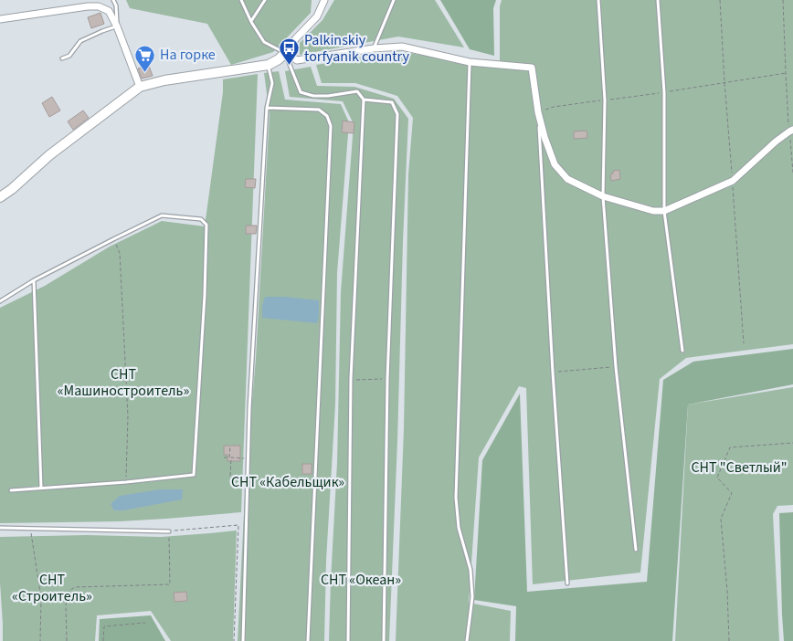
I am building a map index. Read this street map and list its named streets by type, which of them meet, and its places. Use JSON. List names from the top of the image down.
{
  "parks": [
    "СНТ «Машиностроитель»",
    "СНТ \"Светлый\"",
    "СНТ «Кабельщик»",
    "СНТ «Строитель»",
    "СНТ «Океан»"
  ],
  "places": {
    "bus stop": ["Palkinskiy torfyanik country"],
    "supermarket": ["На горке"]
  }
}
